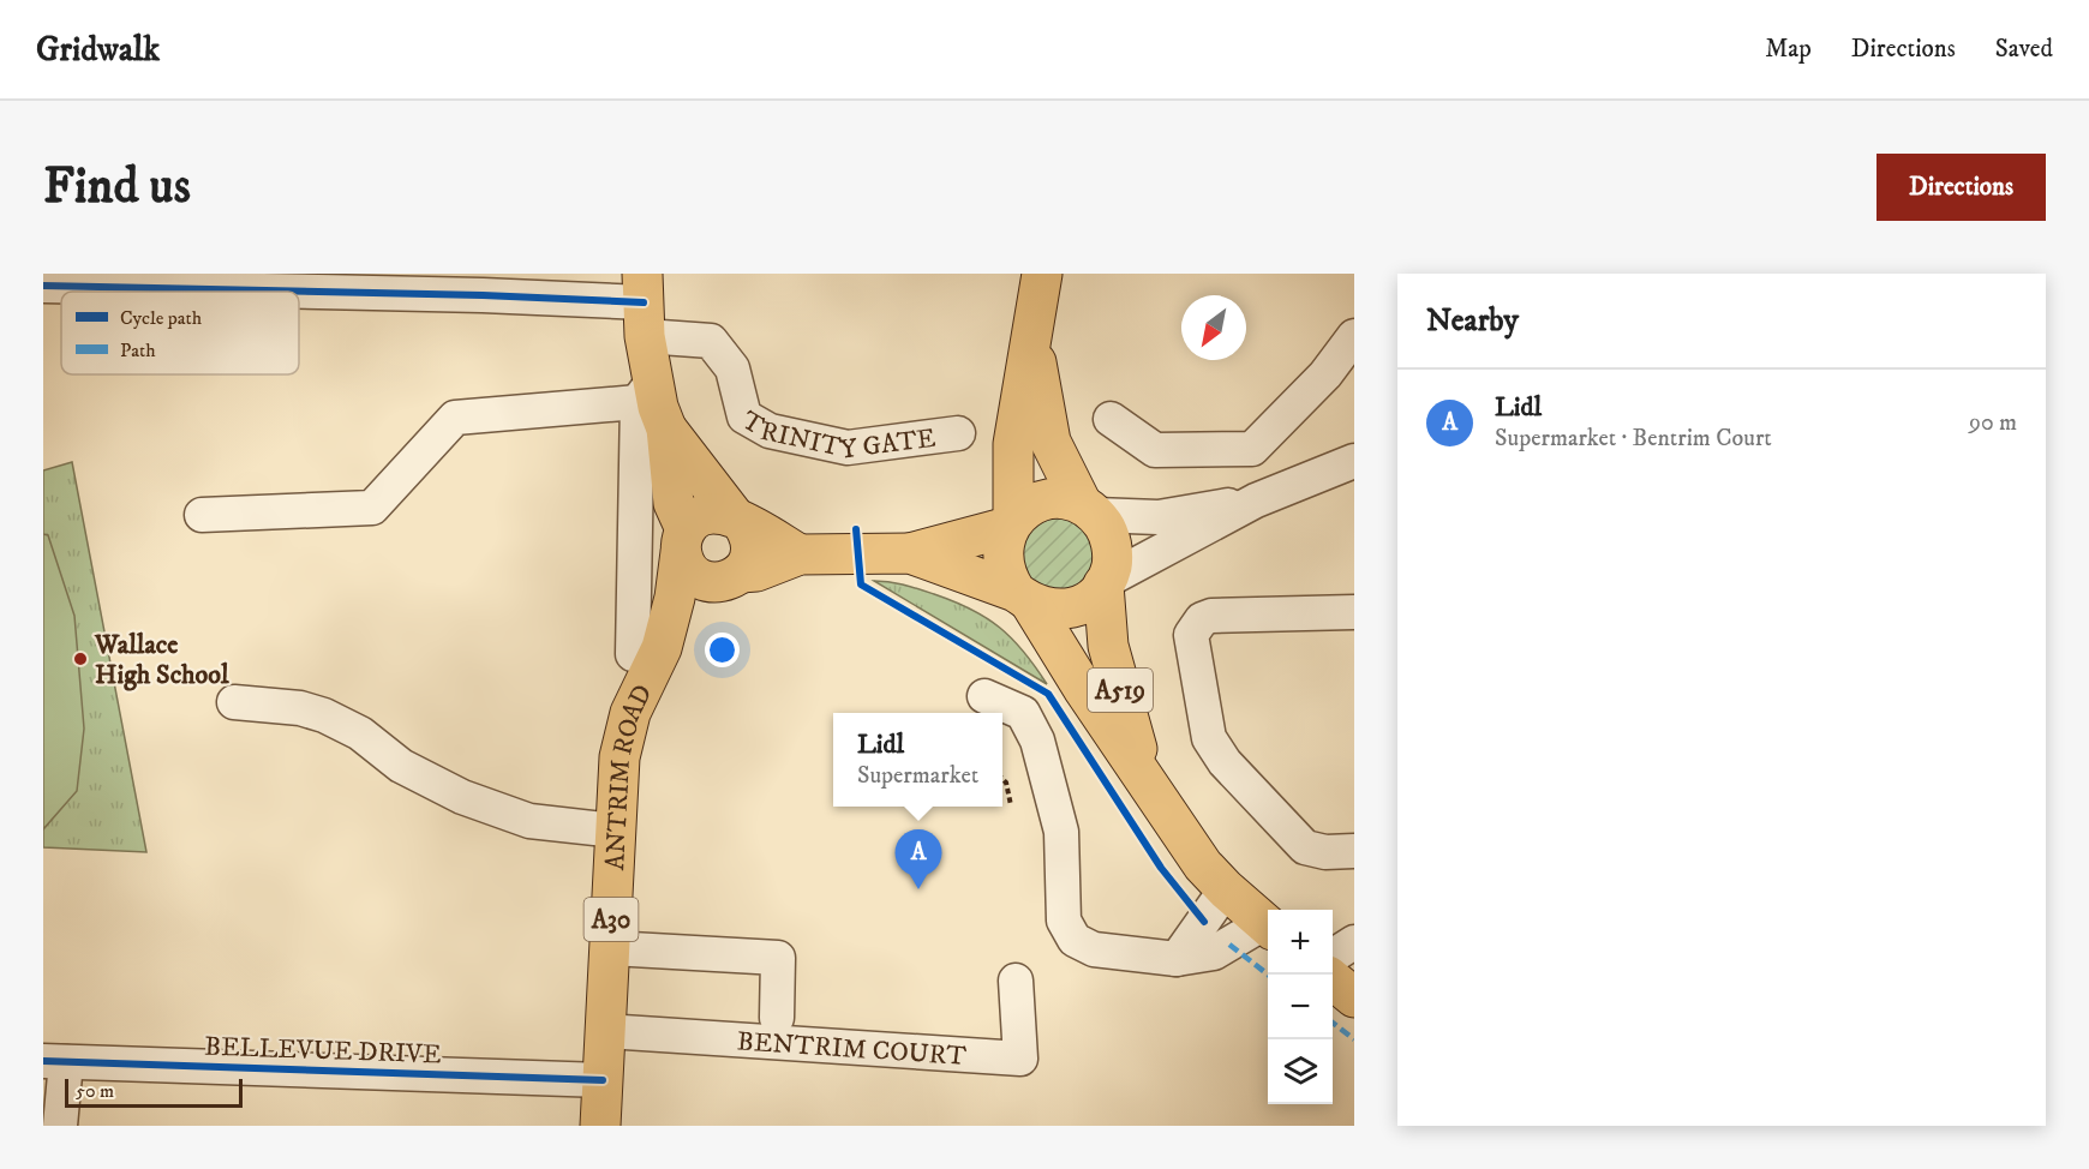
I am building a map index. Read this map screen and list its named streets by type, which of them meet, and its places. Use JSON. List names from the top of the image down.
{
  "streets": {
    "main road": ["A519", "ANTRIM ROAD", "A30"],
    "street": ["TRINITY GATE", "BENTRIM COURT", "BELLEVUE DRIVE"]
  },
  "crossings": [
    ["TRINITY GATE", "ANTRIM ROAD"],
    ["A519", "A30"],
    ["ANTRIM ROAD", "A30"],
    ["ANTRIM ROAD", "BENTRIM COURT"],
    ["ANTRIM ROAD", "BELLEVUE DRIVE"]
  ],
  "places": ["Wallace High School"],
  "legend": ["Cycle path", "Path"],
  "scale_bar": "50 m",
  "north": "bottom left",
  "page": {
    "header": "Gridwalk",
    "nav": ["Map", "Directions", "Saved"],
    "buttons": "Directions",
    "title": "Find us",
    "heading": "Nearby",
    "list": [
      {
        "mark": "A",
        "name": "Lidl",
        "note": "Supermarket · Bentrim Court",
        "value": "90 m"
      }
    ],
    "popup": ["Lidl", "Supermarket"],
    "pins": "A",
    "map_buttons": ["+", "−"],
    "scale": "50 m"
  }
}
